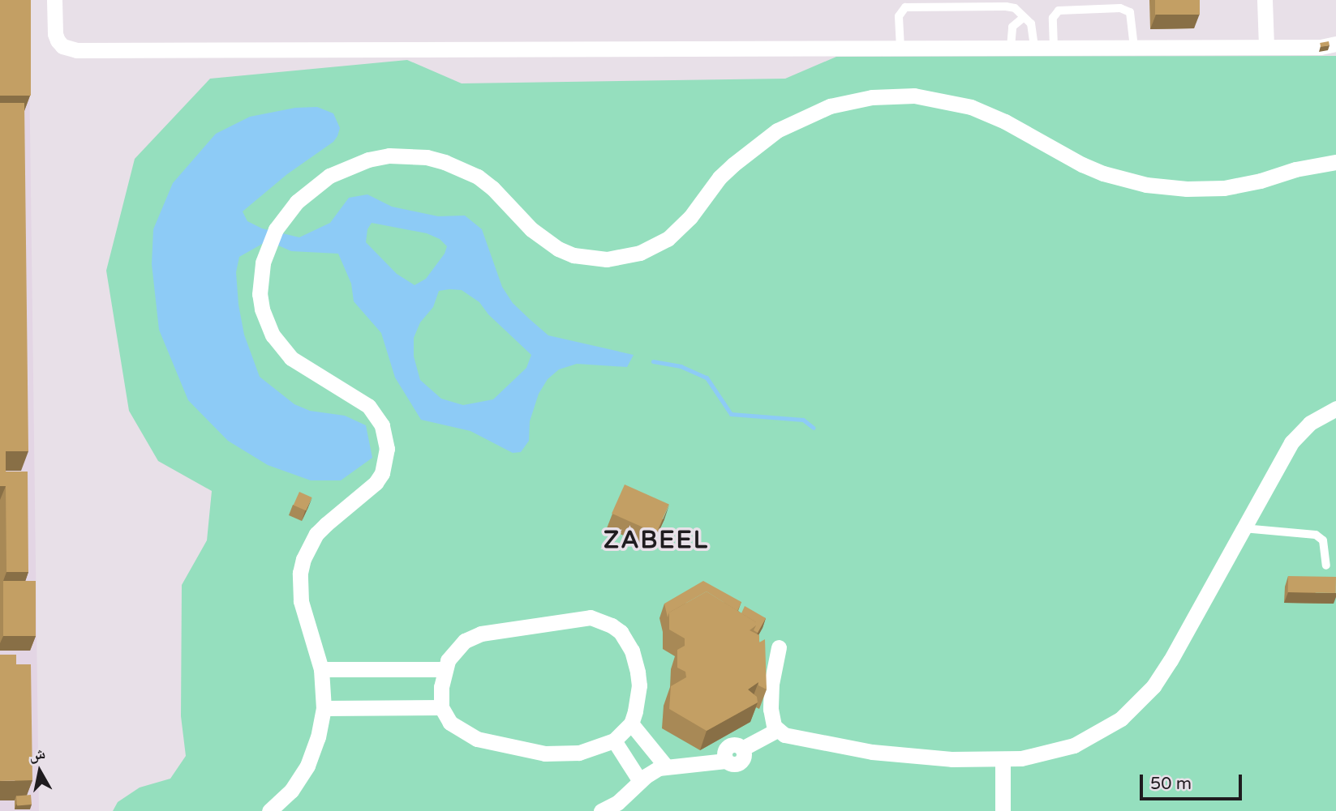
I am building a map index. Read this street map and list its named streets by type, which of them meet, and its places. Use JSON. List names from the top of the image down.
{
  "districts": ["ZABEEL"],
  "scale_bar": "50 m",
  "north": "top"
}
